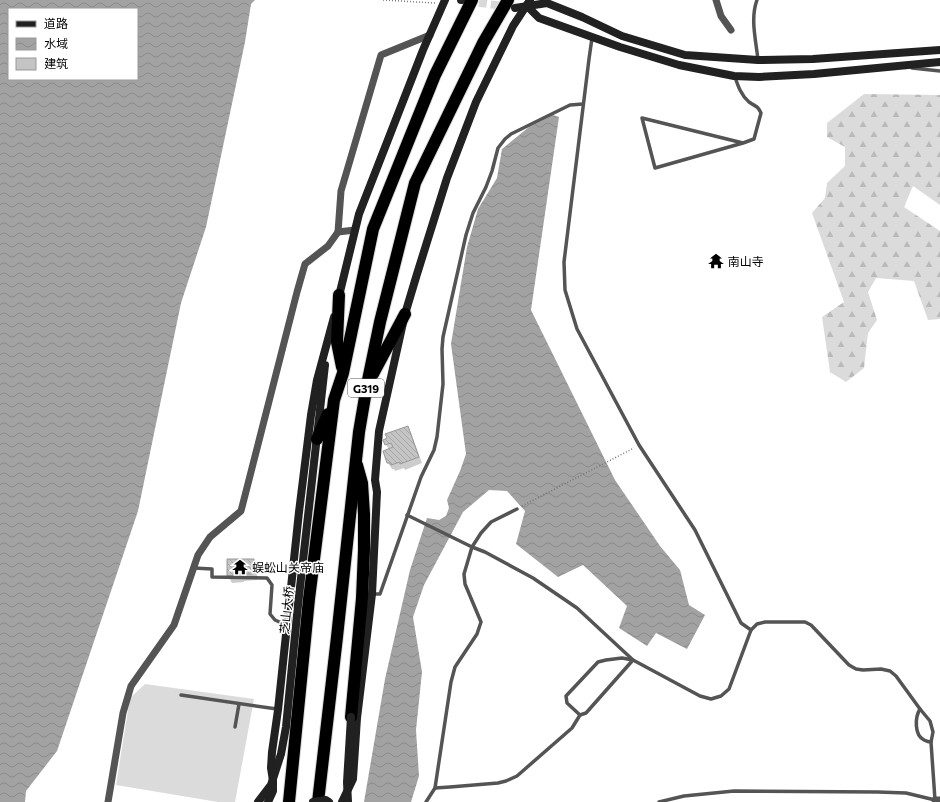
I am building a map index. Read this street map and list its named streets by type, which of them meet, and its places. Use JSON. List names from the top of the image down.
{
  "streets": {
    "highway": ["G319"],
    "street": ["芝山大桥"]
  },
  "places": {
    "temple": ["南山寺", "蜈蚣山关帝庙"]
  },
  "legend": ["道路", "水域", "建筑"]
}
